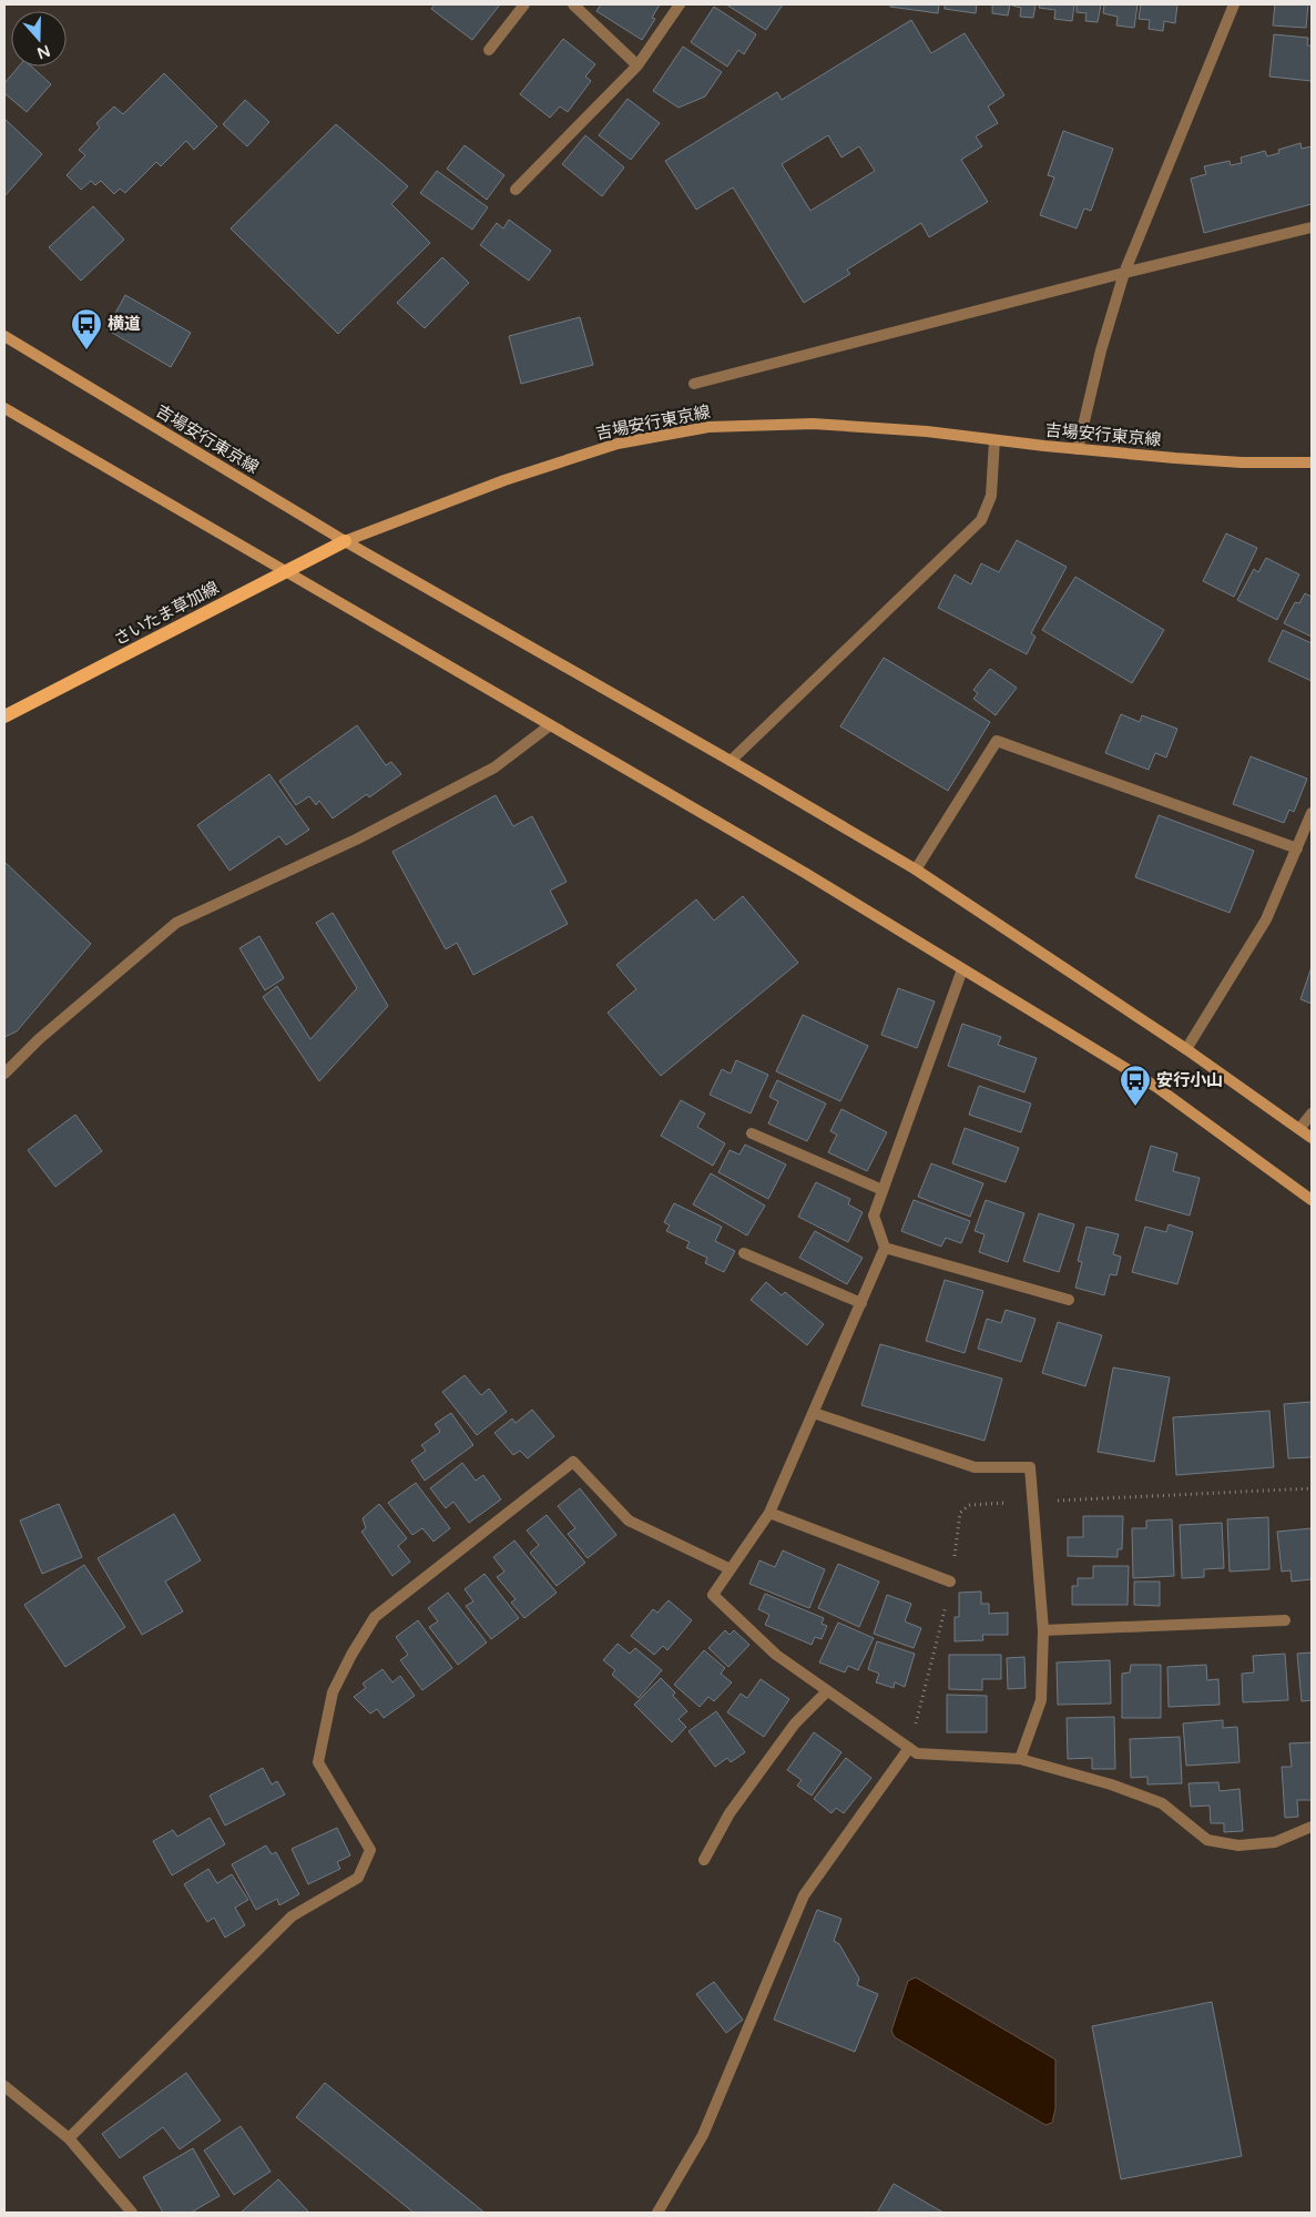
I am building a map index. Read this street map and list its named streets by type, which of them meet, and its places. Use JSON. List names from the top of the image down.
{
  "streets": {
    "main road": ["さいたま草加線"],
    "street": ["吉場安行東京線"]
  },
  "crossings": [
    ["吉場安行東京線", "さいたま草加線"]
  ],
  "places": {
    "bus stop": ["横道", "安行小山"]
  },
  "north": "bottom"
}
